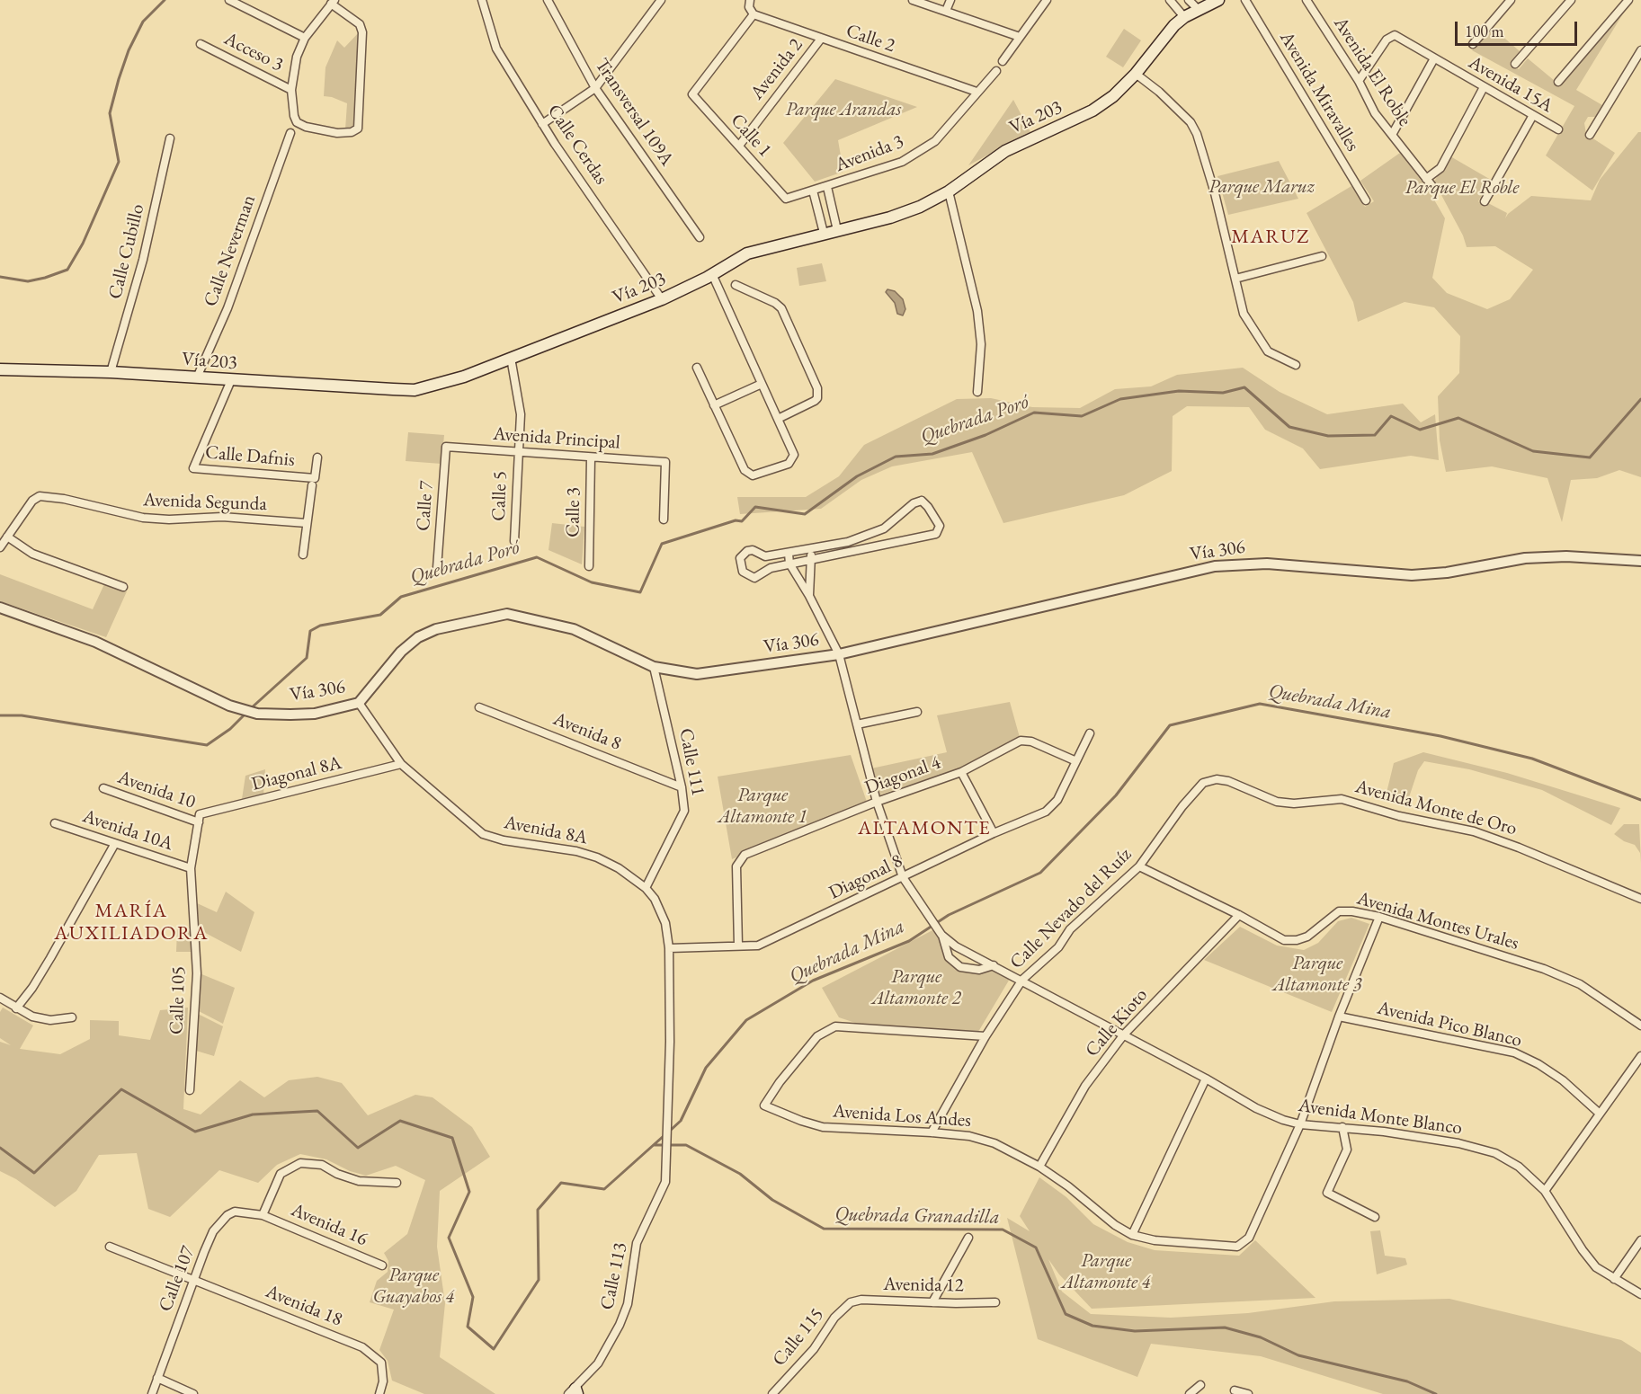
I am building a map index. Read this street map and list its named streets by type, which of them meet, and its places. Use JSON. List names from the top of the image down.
{
  "streets": {
    "main road": ["Vía 203"],
    "street": [
      "Calle 2",
      "Acceso 3",
      "Avenida 2",
      "Avenida El Roble",
      "Avenida 15A",
      "Avenida Miravalles",
      "Transversal 109A",
      "Calle 1",
      "Calle Cerdas",
      "Avenida 3",
      "Calle Neverman",
      "Calle Cubillo",
      "Avenida Principal",
      "Calle Dafnis",
      "Calle 5",
      "Avenida Segunda",
      "Calle 7",
      "Calle 3",
      "Vía 306",
      "Avenida 8",
      "Calle 111",
      "Diagonal 8A",
      "Diagonal 4",
      "Avenida 10",
      "Avenida Monte de Oro",
      "Avenida 10A",
      "Avenida 8A",
      "Diagonal 8",
      "Calle Nevado del Ruíz",
      "Avenida Montes Urales",
      "Calle 105",
      "Calle Kioto",
      "Avenida Pico Blanco",
      "Avenida Los Andes",
      "Avenida Monte Blanco",
      "Avenida 16",
      "Calle 113",
      "Calle 107",
      "Avenida 12",
      "Avenida 18",
      "Calle 115"
    ]
  },
  "crossings": [
    ["Calle 2", "Avenida 2"],
    ["Calle 2", "Calle 1"],
    ["Calle 2", "Avenida 3"],
    ["Avenida 2", "Calle 1"],
    ["Avenida El Roble", "Avenida 15A"],
    ["Vía 203", "Calle Cerdas"],
    ["Vía 203", "Calle Neverman"],
    ["Vía 203", "Calle Cubillo"],
    ["Vía 203", "Calle Dafnis"],
    ["Vía 203", "Calle 5"],
    ["Calle 1", "Avenida 3"],
    ["Avenida Principal", "Calle 5"],
    ["Avenida Principal", "Calle 7"],
    ["Avenida Principal", "Calle 3"],
    ["Vía 306", "Calle 111"],
    ["Vía 306", "Avenida 8A"],
    ["Avenida 8", "Calle 111"],
    ["Calle 111", "Avenida 8A"],
    ["Diagonal 8A", "Avenida 10"],
    ["Diagonal 8A", "Avenida 8A"],
    ["Diagonal 8A", "Calle 105"],
    ["Diagonal 4", "Diagonal 8"],
    ["Avenida 10", "Calle 105"],
    ["Avenida Monte de Oro", "Calle Nevado del Ruíz"],
    ["Avenida 10A", "Calle 105"],
    ["Avenida 8A", "Diagonal 8"],
    ["Avenida 8A", "Calle 113"],
    ["Diagonal 8", "Calle 113"],
    ["Calle Nevado del Ruíz", "Avenida Montes Urales"],
    ["Calle Nevado del Ruíz", "Avenida Los Andes"],
    ["Calle Nevado del Ruíz", "Avenida Monte Blanco"],
    ["Avenida Montes Urales", "Calle Kioto"],
    ["Calle Kioto", "Avenida Los Andes"],
    ["Calle Kioto", "Avenida Monte Blanco"],
    ["Avenida Los Andes", "Avenida Monte Blanco"],
    ["Avenida 16", "Calle 107"],
    ["Calle 107", "Avenida 18"],
    ["Avenida 12", "Calle 115"]
  ],
  "districts": ["MARUZ", "ALTAMONTE", "MARÍA AUXILIADORA"],
  "water": ["Quebrada Poró", "Quebrada Mina", "Quebrada Granadilla"],
  "parks": [
    "Parque Arandas",
    "Parque Maruz",
    "Parque El Roble",
    "Parque Altamonte 1",
    "Parque Altamonte 3",
    "Parque Altamonte 2",
    "Parque Altamonte 4",
    "Parque Guayabos 4"
  ],
  "scale_bar": "100 m"
}
